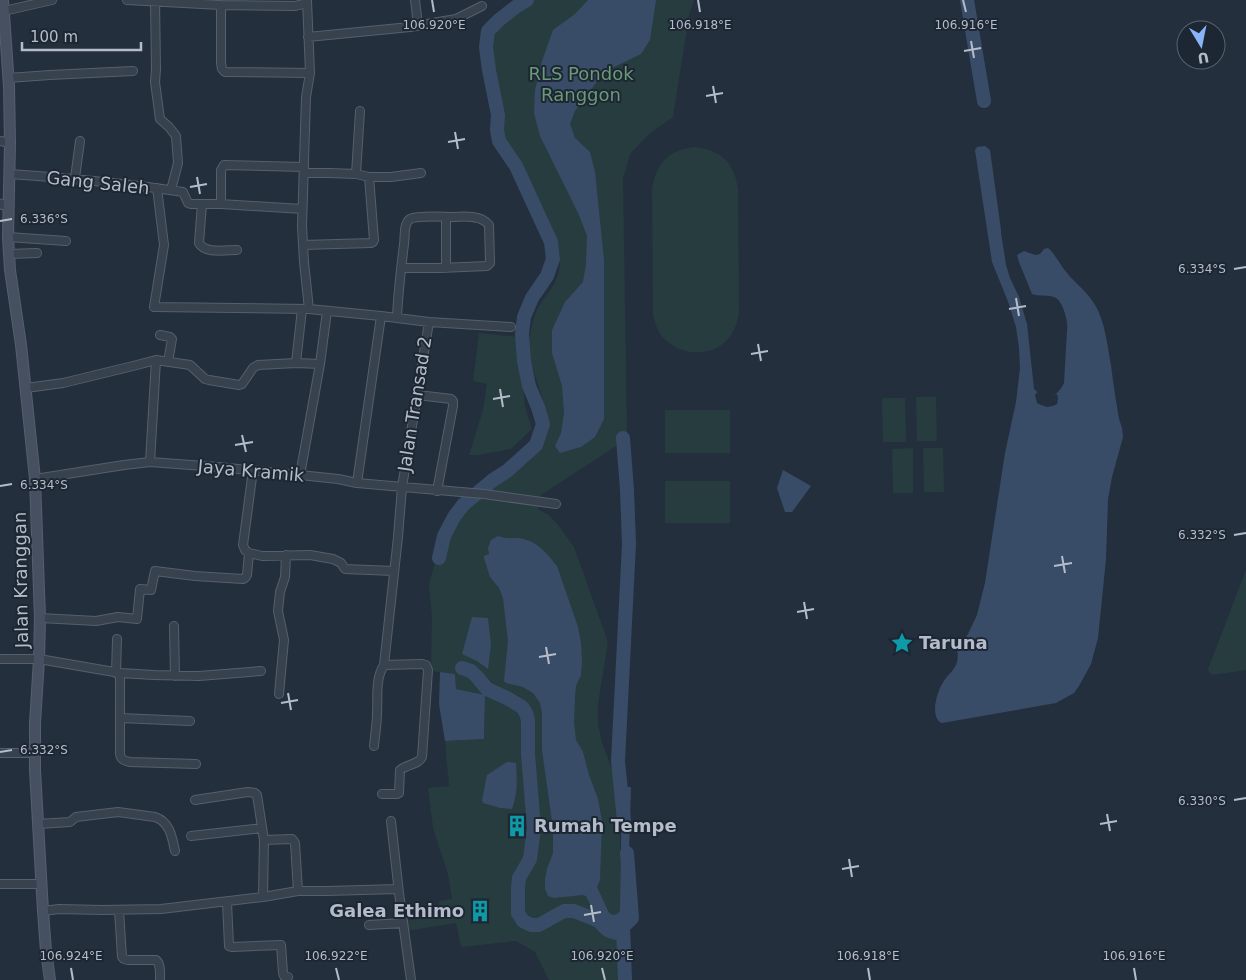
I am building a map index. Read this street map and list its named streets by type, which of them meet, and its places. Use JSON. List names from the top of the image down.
{
  "streets": {
    "main road": ["Jalan Kranggan"],
    "street": ["Gang Saleh", "Jalan Transad 2", "Jaya Kramik"]
  },
  "crossings": [
    ["Gang Saleh", "Jalan Kranggan"],
    ["Jalan Transad 2", "Jaya Kramik"],
    ["Jaya Kramik", "Jalan Kranggan"]
  ],
  "parks": ["RLS Pondok Ranggon"],
  "places": {
    "place": ["Taruna"],
    "building": ["Rumah Tempe", "Galea Ethimo"]
  },
  "scale_bar": "100 m",
  "north": "bottom",
  "coordinates": [
    "106.920°E",
    "106.918°E",
    "106.916°E",
    "6.336°S",
    "6.334°S",
    "6.332°S",
    "6.330°S",
    "106.924°E",
    "106.922°E"
  ]
}
